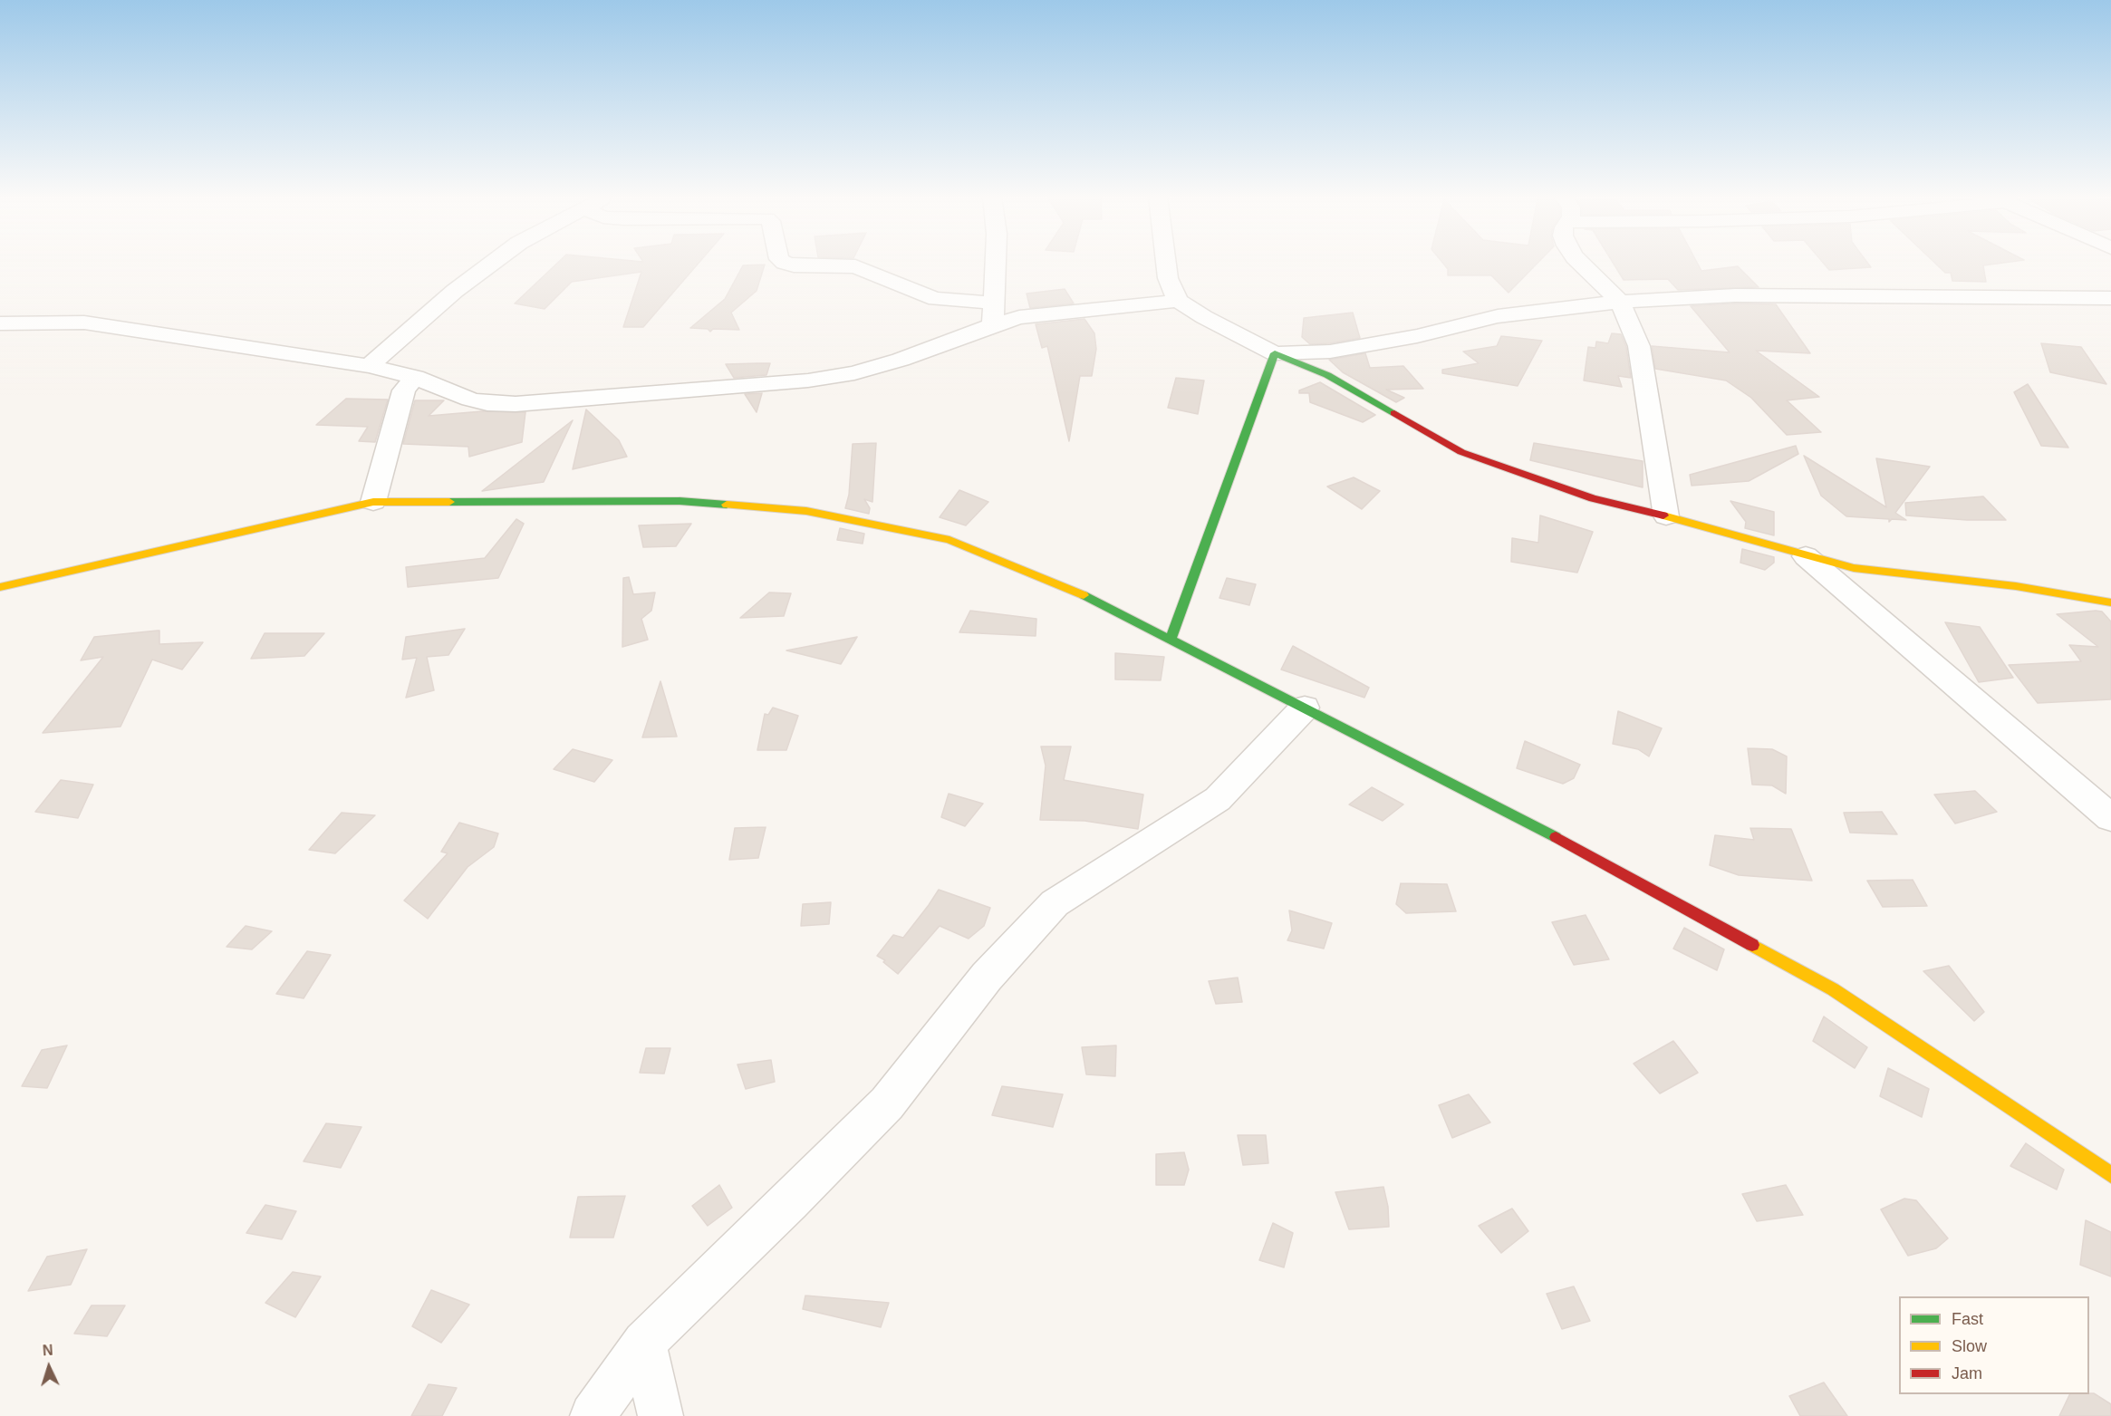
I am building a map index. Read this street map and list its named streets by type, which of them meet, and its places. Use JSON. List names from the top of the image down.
{
  "legend": ["Fast", "Slow", "Jam"],
  "north": "top"
}
